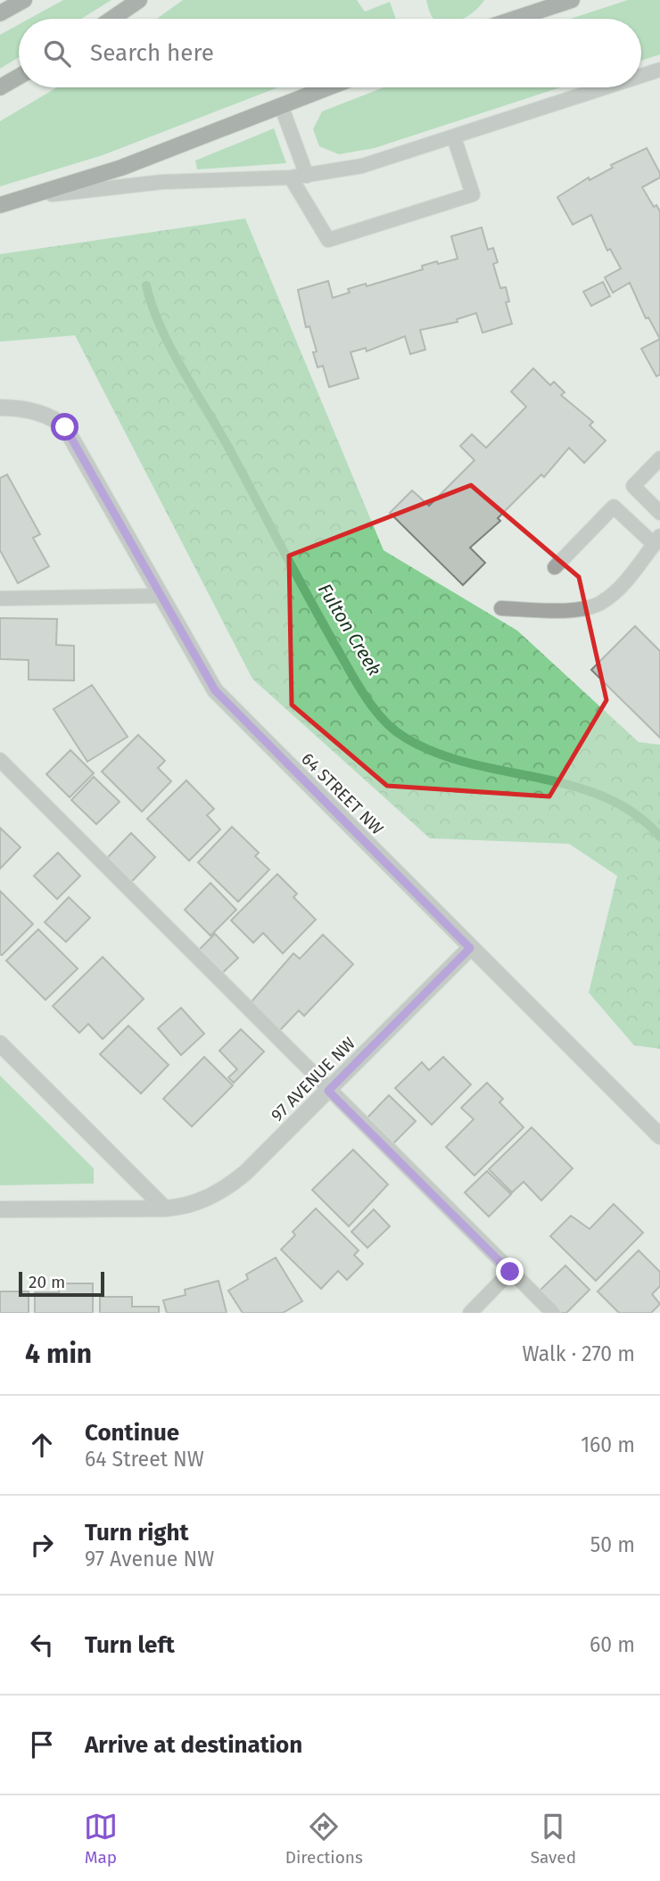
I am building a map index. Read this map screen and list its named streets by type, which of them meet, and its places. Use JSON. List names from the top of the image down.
{
  "streets": {
    "street": ["64 STREET NW", "97 AVENUE NW"]
  },
  "crossings": [
    ["64 STREET NW", "97 AVENUE NW"]
  ],
  "water": ["Fulton Creek"],
  "scale_bar": "20 m",
  "page": {
    "search": "Search here",
    "scale": "20 m",
    "heading": ["4 min", "Walk · 270 m"],
    "list": [
      ["Continue", "64 Street NW", "160 m"],
      ["Turn right", "97 Avenue NW", "50 m"],
      ["Turn left", "60 m"],
      "Arrive at destination"
    ],
    "nav": ["Map", "Directions", "Saved"]
  }
}
